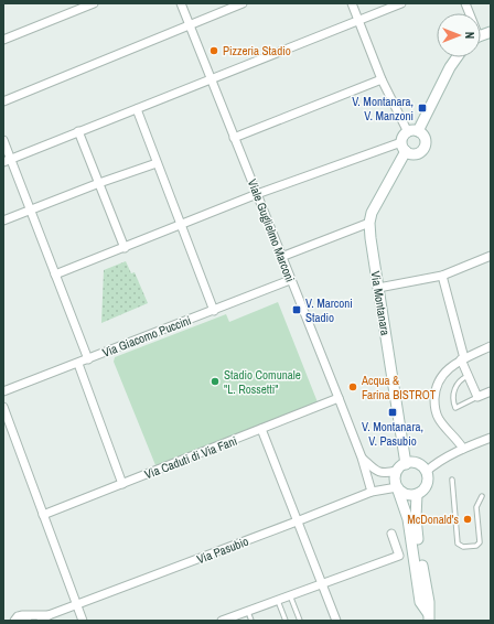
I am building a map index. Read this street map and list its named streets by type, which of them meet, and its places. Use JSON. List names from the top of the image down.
{
  "streets": {
    "main road": ["Via Montanara"],
    "street": [
      "Viale Guglielmo Marconi",
      "Via Giacomo Puccini",
      "Via Caduti di Via Fani",
      "Via Pasubio"
    ]
  },
  "crossings": [
    ["Viale Guglielmo Marconi", "Via Montanara"],
    ["Viale Guglielmo Marconi", "Via Giacomo Puccini"],
    ["Viale Guglielmo Marconi", "Via Caduti di Via Fani"],
    ["Viale Guglielmo Marconi", "Via Pasubio"],
    ["Via Montanara", "Via Pasubio"]
  ],
  "places": {
    "other": [
      "Pizzeria Stadio",
      "Stadio Comunale \"L. Rossetti\"",
      "Acqua & Farina BISTROT",
      "McDonald's"
    ],
    "transit": ["V. Montanara, V. Manzoni", "V. Marconi Stadio", "V. Montanara, V. Pasubio"]
  },
  "north": "right"
}
